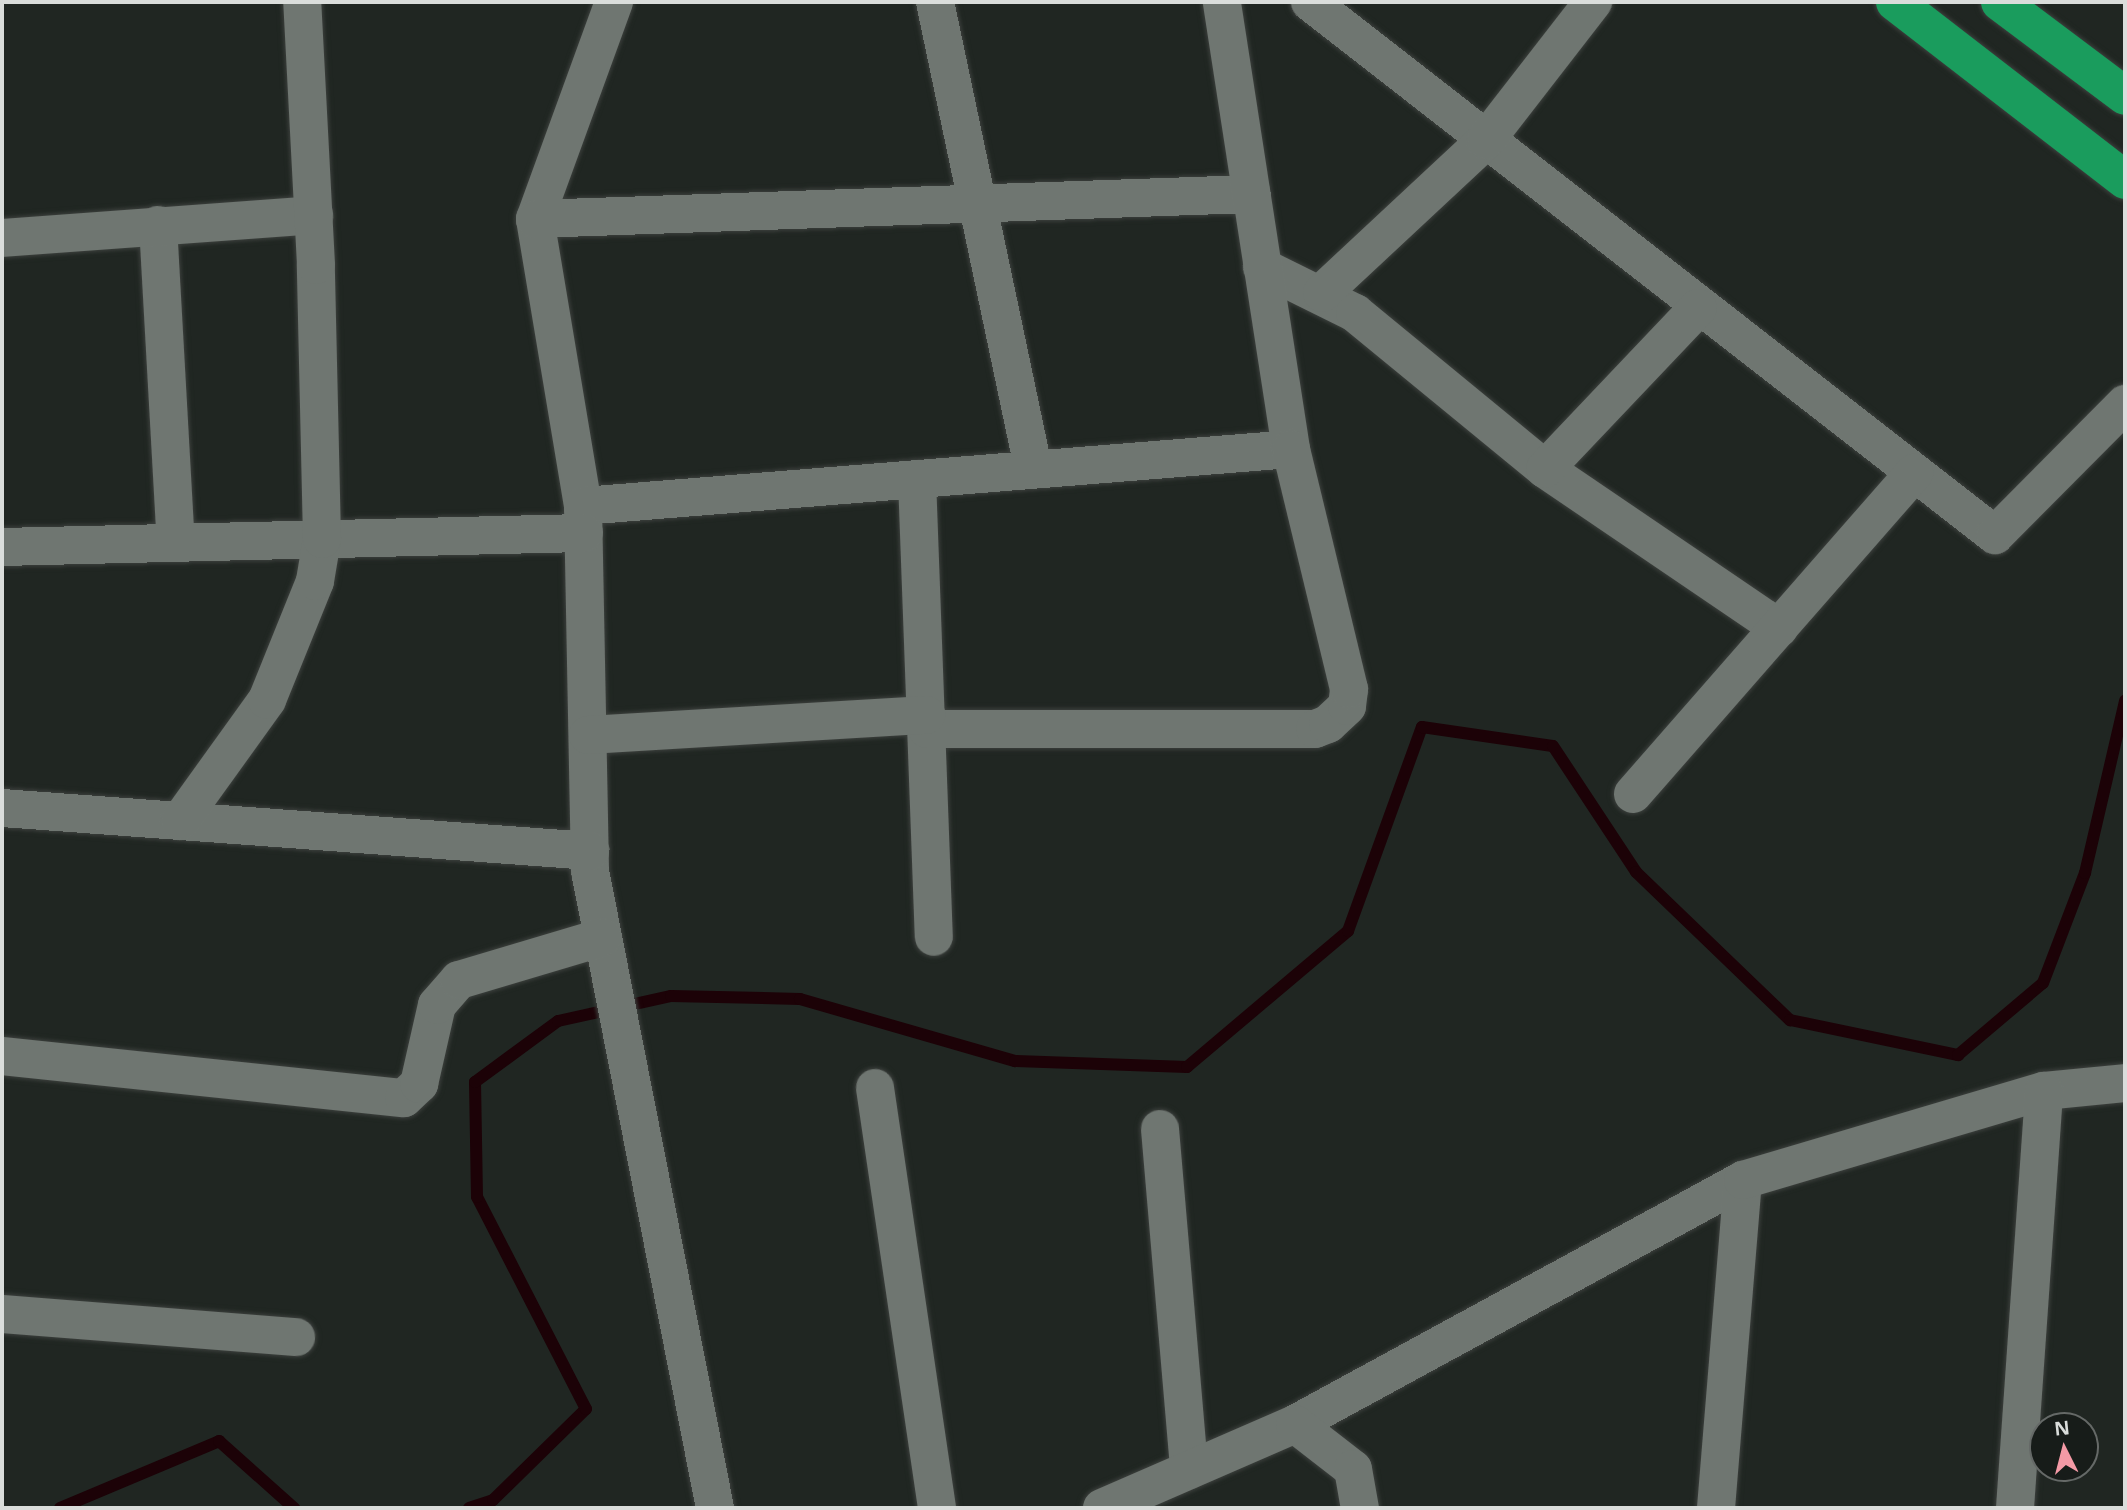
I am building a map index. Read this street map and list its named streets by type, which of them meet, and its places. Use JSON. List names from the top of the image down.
{
  "north": "top"
}
